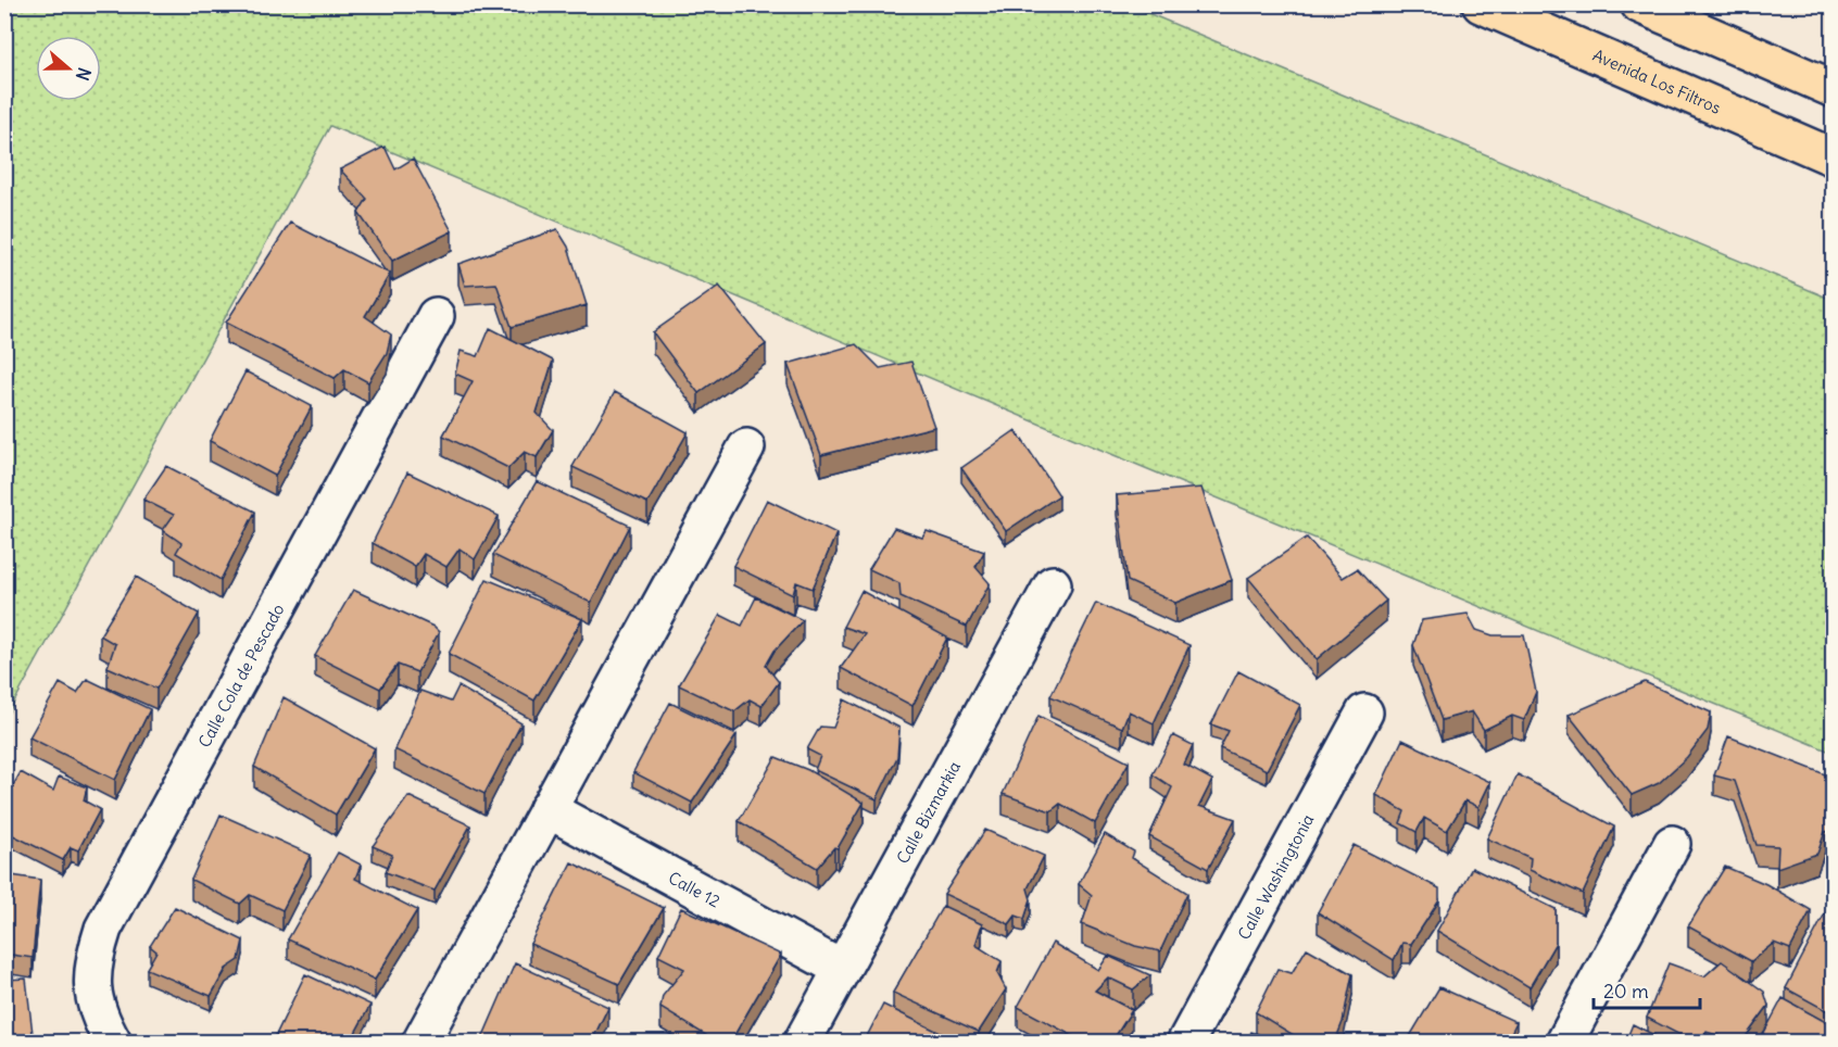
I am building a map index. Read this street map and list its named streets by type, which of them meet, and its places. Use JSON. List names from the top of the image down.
{
  "streets": {
    "main road": ["Avenida Los Filtros"],
    "street": [
      "Calle Cola de Pescado",
      "Calle Bizmarkia",
      "Calle Washingtonia",
      "Calle 12"
    ]
  },
  "crossings": [
    ["Calle Bizmarkia", "Calle 12"]
  ],
  "scale_bar": "20 m",
  "north": "right"
}
